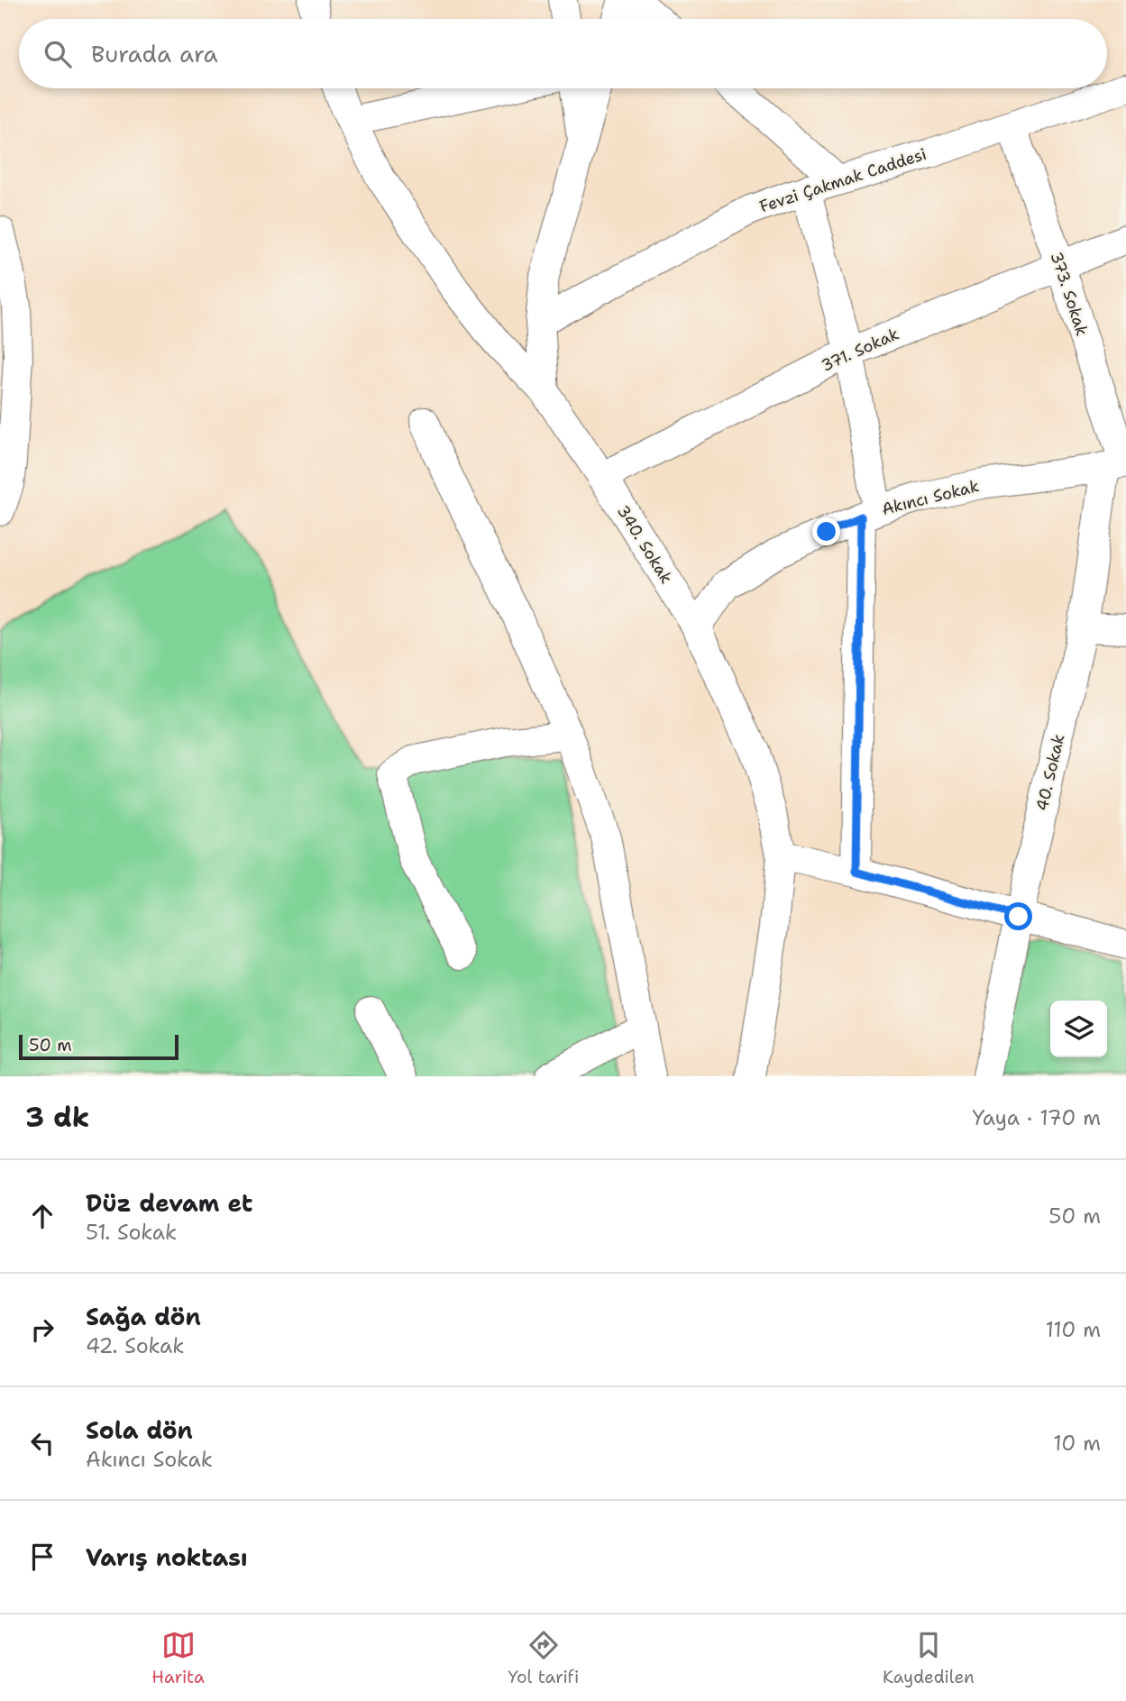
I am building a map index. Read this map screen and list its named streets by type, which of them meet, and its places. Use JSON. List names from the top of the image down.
{
  "streets": {
    "street": [
      "Fevzi Çakmak Caddesi",
      "373. Sokak",
      "371. Sokak",
      "Akıncı Sokak",
      "340. Sokak",
      "40. Sokak"
    ]
  },
  "crossings": [
    ["Fevzi Çakmak Caddesi", "373. Sokak"],
    ["373. Sokak", "371. Sokak"],
    ["373. Sokak", "Akıncı Sokak"],
    ["373. Sokak", "40. Sokak"],
    ["371. Sokak", "340. Sokak"],
    ["Akıncı Sokak", "340. Sokak"],
    ["Akıncı Sokak", "40. Sokak"]
  ],
  "scale_bar": "50 m",
  "page": {
    "search": "Burada ara",
    "scale": "50 m",
    "heading": ["3 dk", "Yaya · 170 m"],
    "list": [
      ["Düz devam et", "51. Sokak", "50 m"],
      ["Sağa dön", "42. Sokak", "110 m"],
      ["Sola dön", "Akıncı Sokak", "10 m"],
      "Varış noktası"
    ],
    "nav": ["Harita", "Yol tarifi", "Kaydedilen"]
  }
}
